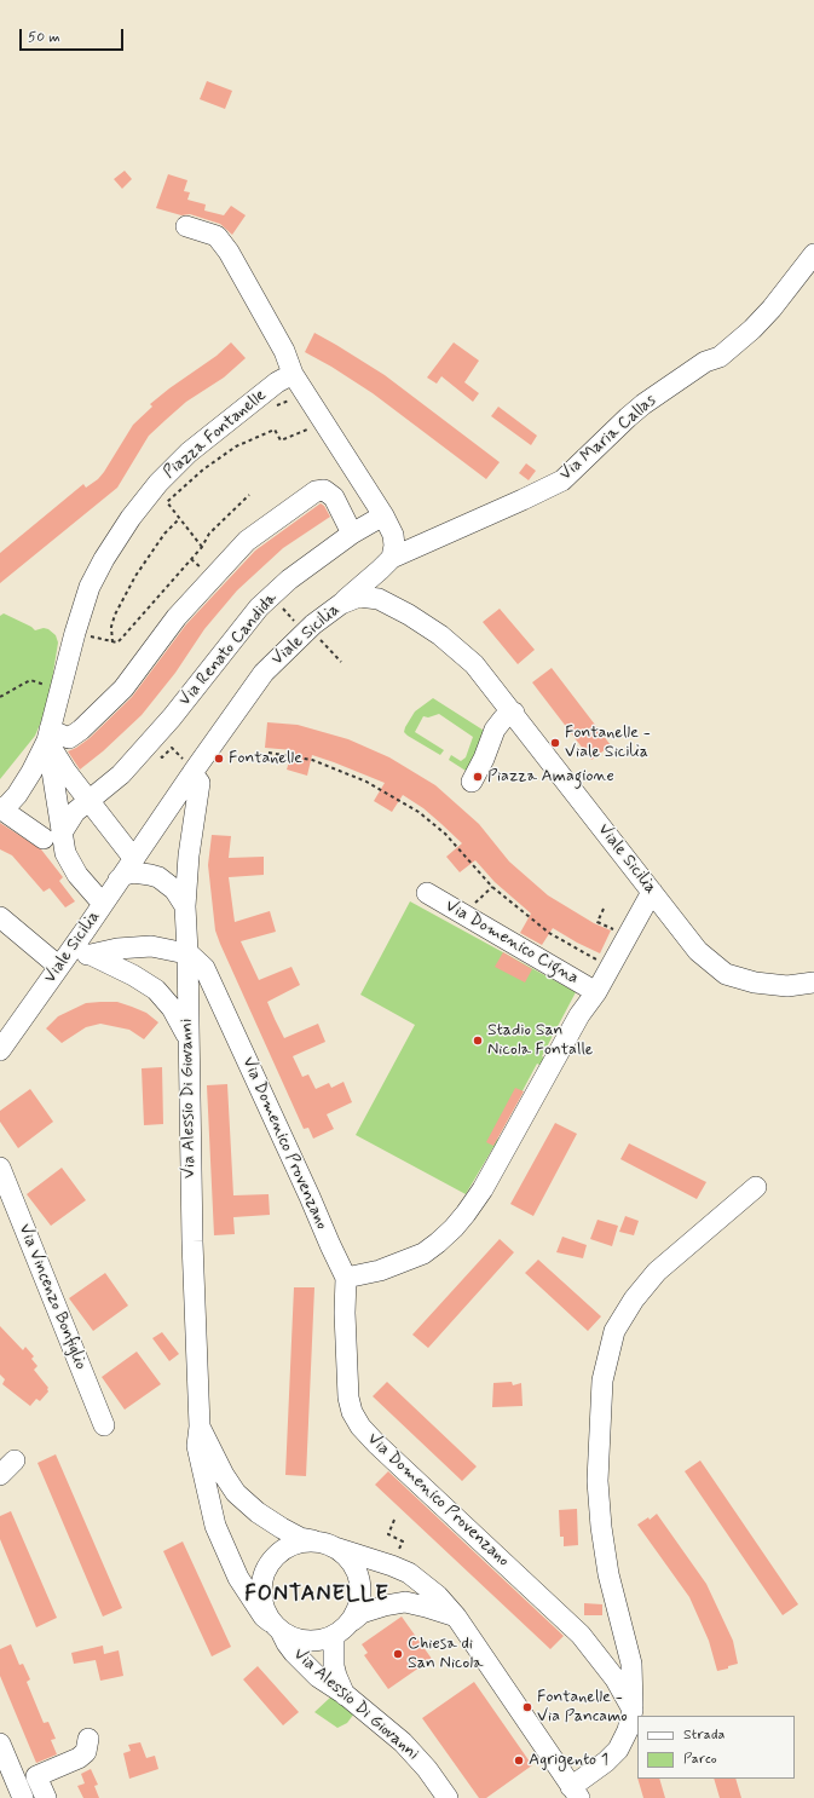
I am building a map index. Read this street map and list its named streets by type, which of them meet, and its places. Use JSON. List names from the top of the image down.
{
  "streets": {
    "street": [
      "Piazza Fontanelle",
      "Via Maria Callas",
      "Viale Sicilia",
      "Via Renato Candida",
      "Via Domenico Cigna",
      "Via Alessio Di Giovanni",
      "Via Domenico Provenzano",
      "Via Vincenzo Bonfiglio"
    ]
  },
  "crossings": [
    ["Viale Sicilia", "Via Alessio Di Giovanni"],
    ["Via Alessio Di Giovanni", "Via Domenico Provenzano"]
  ],
  "districts": ["FONTANELLE"],
  "places": [
    "Fontanelle - Viale Sicilia",
    "Fontanelle",
    "Piazza Amagione",
    "Stadio San Nicola Fontalle",
    "Chiesa di San Nicola",
    "Fontanelle - Via Pancamo",
    "Agrigento 1"
  ],
  "legend": ["Strada", "Parco"],
  "scale_bar": "50 m"
}
